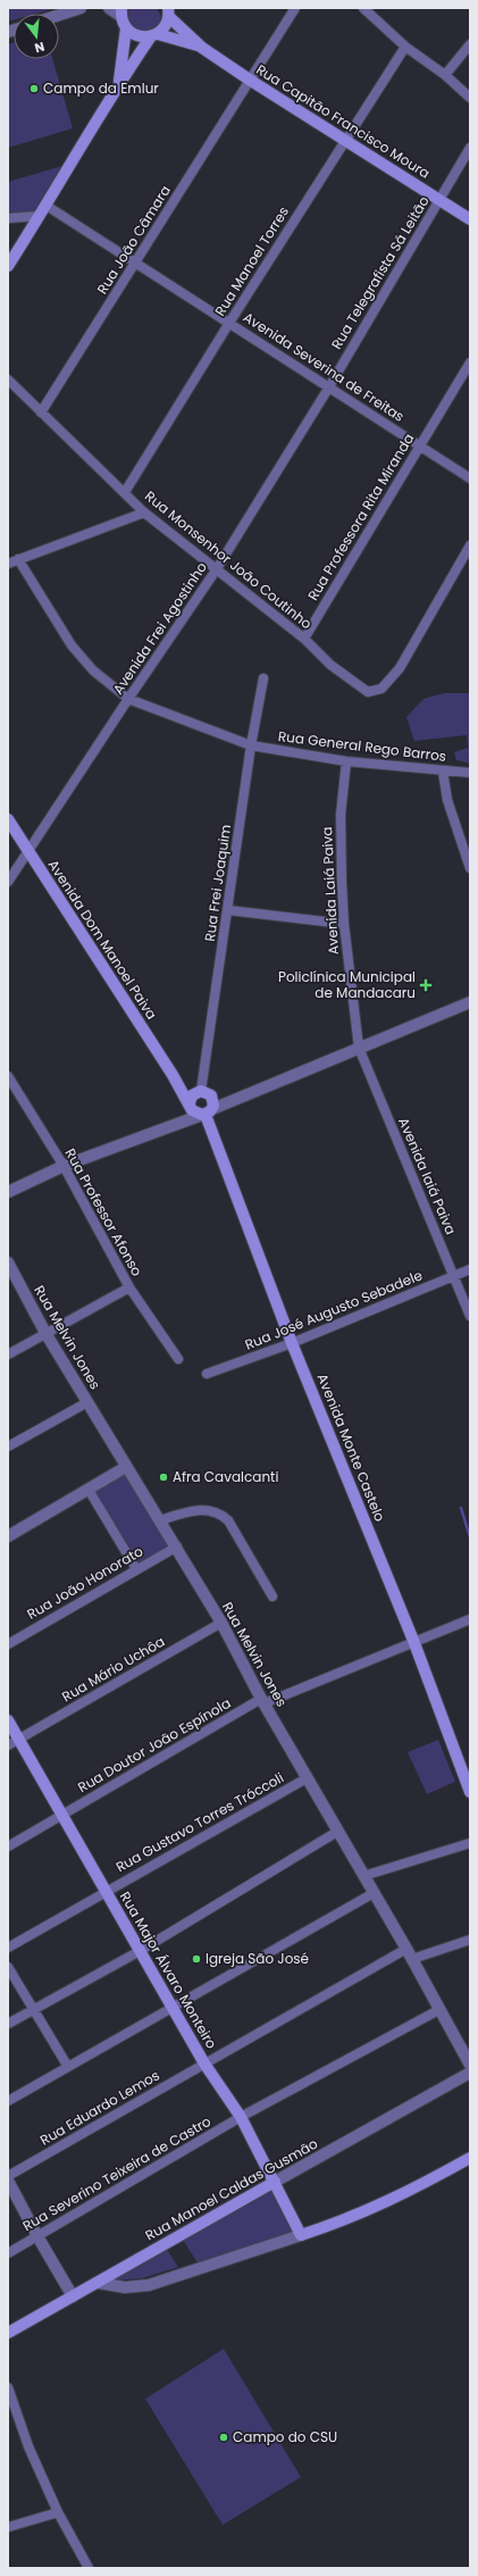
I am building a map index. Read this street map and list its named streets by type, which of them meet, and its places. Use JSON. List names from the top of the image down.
{
  "streets": {
    "main road": [
      "Rua Capitão Francisco Moura",
      "Avenida Dom Manoel Paiva",
      "Avenida Monte Castelo",
      "Rua Major Álvaro Monteiro",
      "Rua Manoel Caldas Gusmão"
    ],
    "street": [
      "Rua João Câmara",
      "Rua Manoel Torres",
      "Rua Telegrafista Sá Leitão",
      "Avenida Severina de Freitas",
      "Rua Professora Rita Miranda",
      "Rua Monsenhor João Coutinho",
      "Avenida Frei Agostinho",
      "Rua General Rego Barros",
      "Rua Frei Joaquim",
      "Avenida Laiá Paiva",
      "Avenida Iaiá Paiva",
      "Rua Professor Afonso",
      "Rua José Augusto Sebadele",
      "Rua Melvin Jones",
      "Rua João Honorato",
      "Rua Mário Uchôa",
      "Rua Doutor João Espínola",
      "Rua Gustavo Torres Tróccoli",
      "Rua Eduardo Lemos",
      "Rua Severino Teixeira de Castro"
    ]
  },
  "crossings": [
    ["Rua Capitão Francisco Moura", "Rua João Câmara"],
    ["Rua Capitão Francisco Moura", "Rua Manoel Torres"],
    ["Rua Capitão Francisco Moura", "Rua Telegrafista Sá Leitão"],
    ["Rua João Câmara", "Avenida Severina de Freitas"],
    ["Rua João Câmara", "Rua Monsenhor João Coutinho"],
    ["Rua Manoel Torres", "Avenida Severina de Freitas"],
    ["Rua Manoel Torres", "Rua Monsenhor João Coutinho"],
    ["Rua Telegrafista Sá Leitão", "Avenida Severina de Freitas"],
    ["Rua Telegrafista Sá Leitão", "Avenida Frei Agostinho"],
    ["Avenida Severina de Freitas", "Rua Professora Rita Miranda"],
    ["Avenida Severina de Freitas", "Avenida Frei Agostinho"],
    ["Rua Professora Rita Miranda", "Rua Monsenhor João Coutinho"],
    ["Rua Monsenhor João Coutinho", "Avenida Frei Agostinho"],
    ["Avenida Frei Agostinho", "Rua General Rego Barros"],
    ["Avenida Frei Agostinho", "Avenida Dom Manoel Paiva"],
    ["Rua General Rego Barros", "Rua Frei Joaquim"],
    ["Rua General Rego Barros", "Avenida Laiá Paiva"],
    ["Rua Frei Joaquim", "Avenida Dom Manoel Paiva"],
    ["Rua Frei Joaquim", "Avenida Monte Castelo"],
    ["Avenida Laiá Paiva", "Avenida Iaiá Paiva"],
    ["Avenida Dom Manoel Paiva", "Avenida Monte Castelo"],
    ["Avenida Iaiá Paiva", "Rua José Augusto Sebadele"],
    ["Rua José Augusto Sebadele", "Avenida Monte Castelo"],
    ["Rua Melvin Jones", "Rua João Honorato"],
    ["Rua Melvin Jones", "Rua Mário Uchôa"],
    ["Rua Melvin Jones", "Rua Doutor João Espínola"],
    ["Rua Melvin Jones", "Rua Gustavo Torres Tróccoli"],
    ["Rua Melvin Jones", "Rua Eduardo Lemos"],
    ["Rua Melvin Jones", "Rua Severino Teixeira de Castro"],
    ["Avenida Monte Castelo", "Rua Doutor João Espínola"],
    ["Rua Mário Uchôa", "Rua Major Álvaro Monteiro"],
    ["Rua Doutor João Espínola", "Rua Major Álvaro Monteiro"],
    ["Rua Gustavo Torres Tróccoli", "Rua Major Álvaro Monteiro"],
    ["Rua Major Álvaro Monteiro", "Rua Eduardo Lemos"],
    ["Rua Major Álvaro Monteiro", "Rua Severino Teixeira de Castro"],
    ["Rua Major Álvaro Monteiro", "Rua Manoel Caldas Gusmão"]
  ],
  "places": {
    "other": [
      "Campo da Emlur",
      "Afra Cavalcanti",
      "Igreja São José",
      "Campo do CSU"
    ],
    "health": ["Policlínica Municipal de Mandacaru"]
  },
  "north": "bottom"
}
